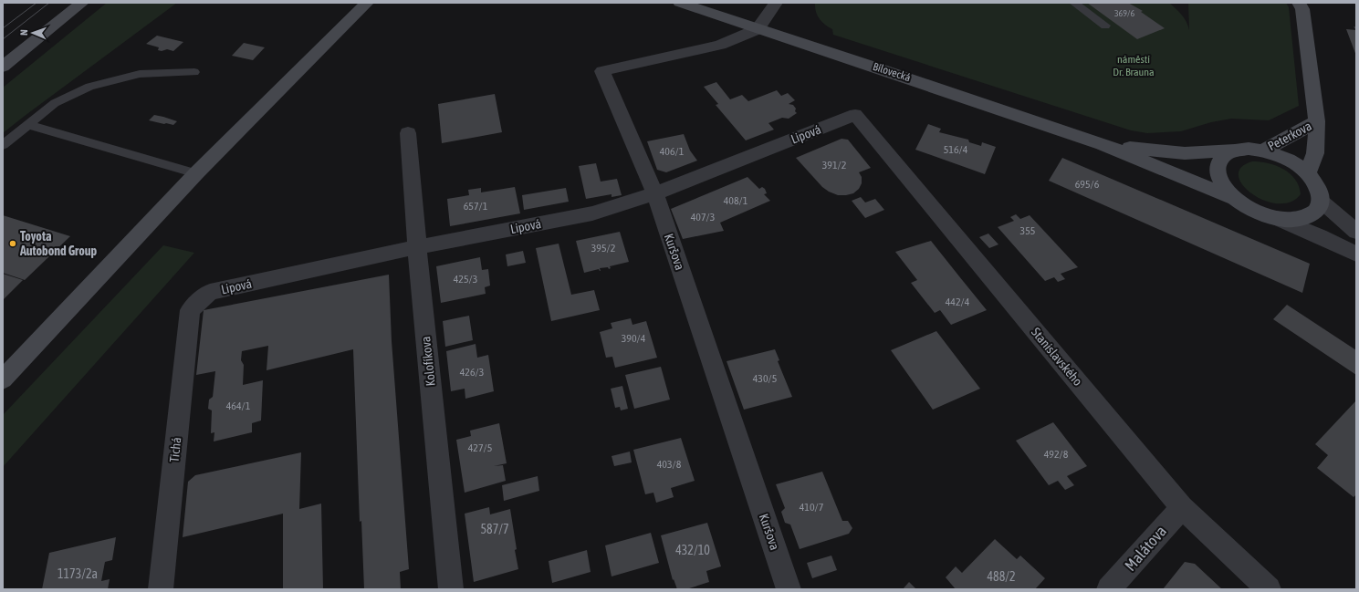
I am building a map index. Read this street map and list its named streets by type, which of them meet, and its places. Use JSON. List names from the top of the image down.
{
  "streets": {
    "street": [
      "Bílovecká",
      "Lipová",
      "Peterkova",
      "Kuršova",
      "Stanislavského",
      "Kolofíkova",
      "Tichá",
      "Malátova"
    ]
  },
  "crossings": [
    ["Bílovecká", "Kuršova"],
    ["Lipová", "Kuršova"],
    ["Lipová", "Stanislavského"],
    ["Lipová", "Kolofíkova"],
    ["Lipová", "Tichá"],
    ["Stanislavského", "Malátova"]
  ],
  "parks": ["náměstí Dr. Brauna"],
  "places": ["Toyota Autobond Group"],
  "house_numbers": [
    "369/6",
    "516/4",
    "406/1",
    "391/2",
    "695/6",
    "408/1",
    "657/1",
    "407/3",
    "355",
    "395/2",
    "425/3",
    "442/4",
    "390/4",
    "426/3",
    "430/5",
    "464/1",
    "427/5",
    "492/8",
    "403/8",
    "410/7",
    "587/7",
    "432/10",
    "1173/2a",
    "488/2"
  ],
  "north": "left"
}
